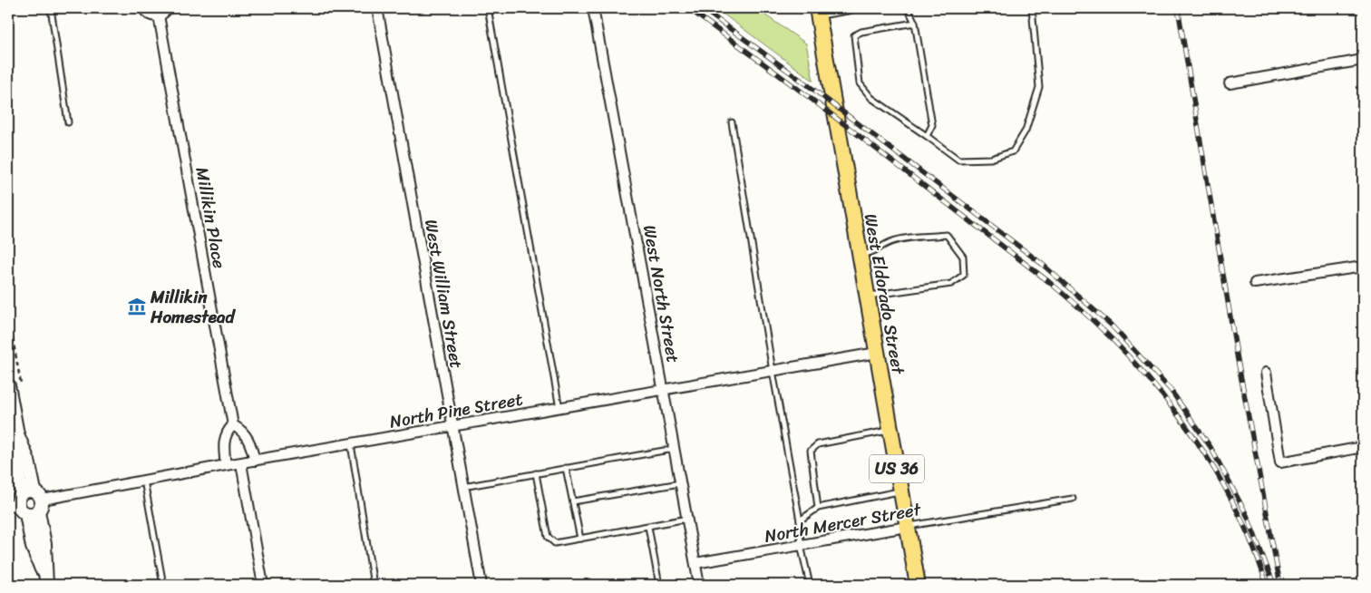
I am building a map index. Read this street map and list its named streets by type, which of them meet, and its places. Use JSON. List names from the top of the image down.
{
  "streets": {
    "main road": ["West Eldorado Street", "US 36"],
    "street": [
      "Millikin Place",
      "West William Street",
      "West North Street",
      "North Pine Street",
      "North Mercer Street"
    ]
  },
  "crossings": [
    ["West William Street", "North Pine Street"],
    ["West North Street", "North Pine Street"],
    ["West North Street", "North Mercer Street"],
    ["West Eldorado Street", "North Pine Street"],
    ["West Eldorado Street", "North Mercer Street"]
  ],
  "places": {
    "museum": ["Millikin Homestead"]
  }
}
